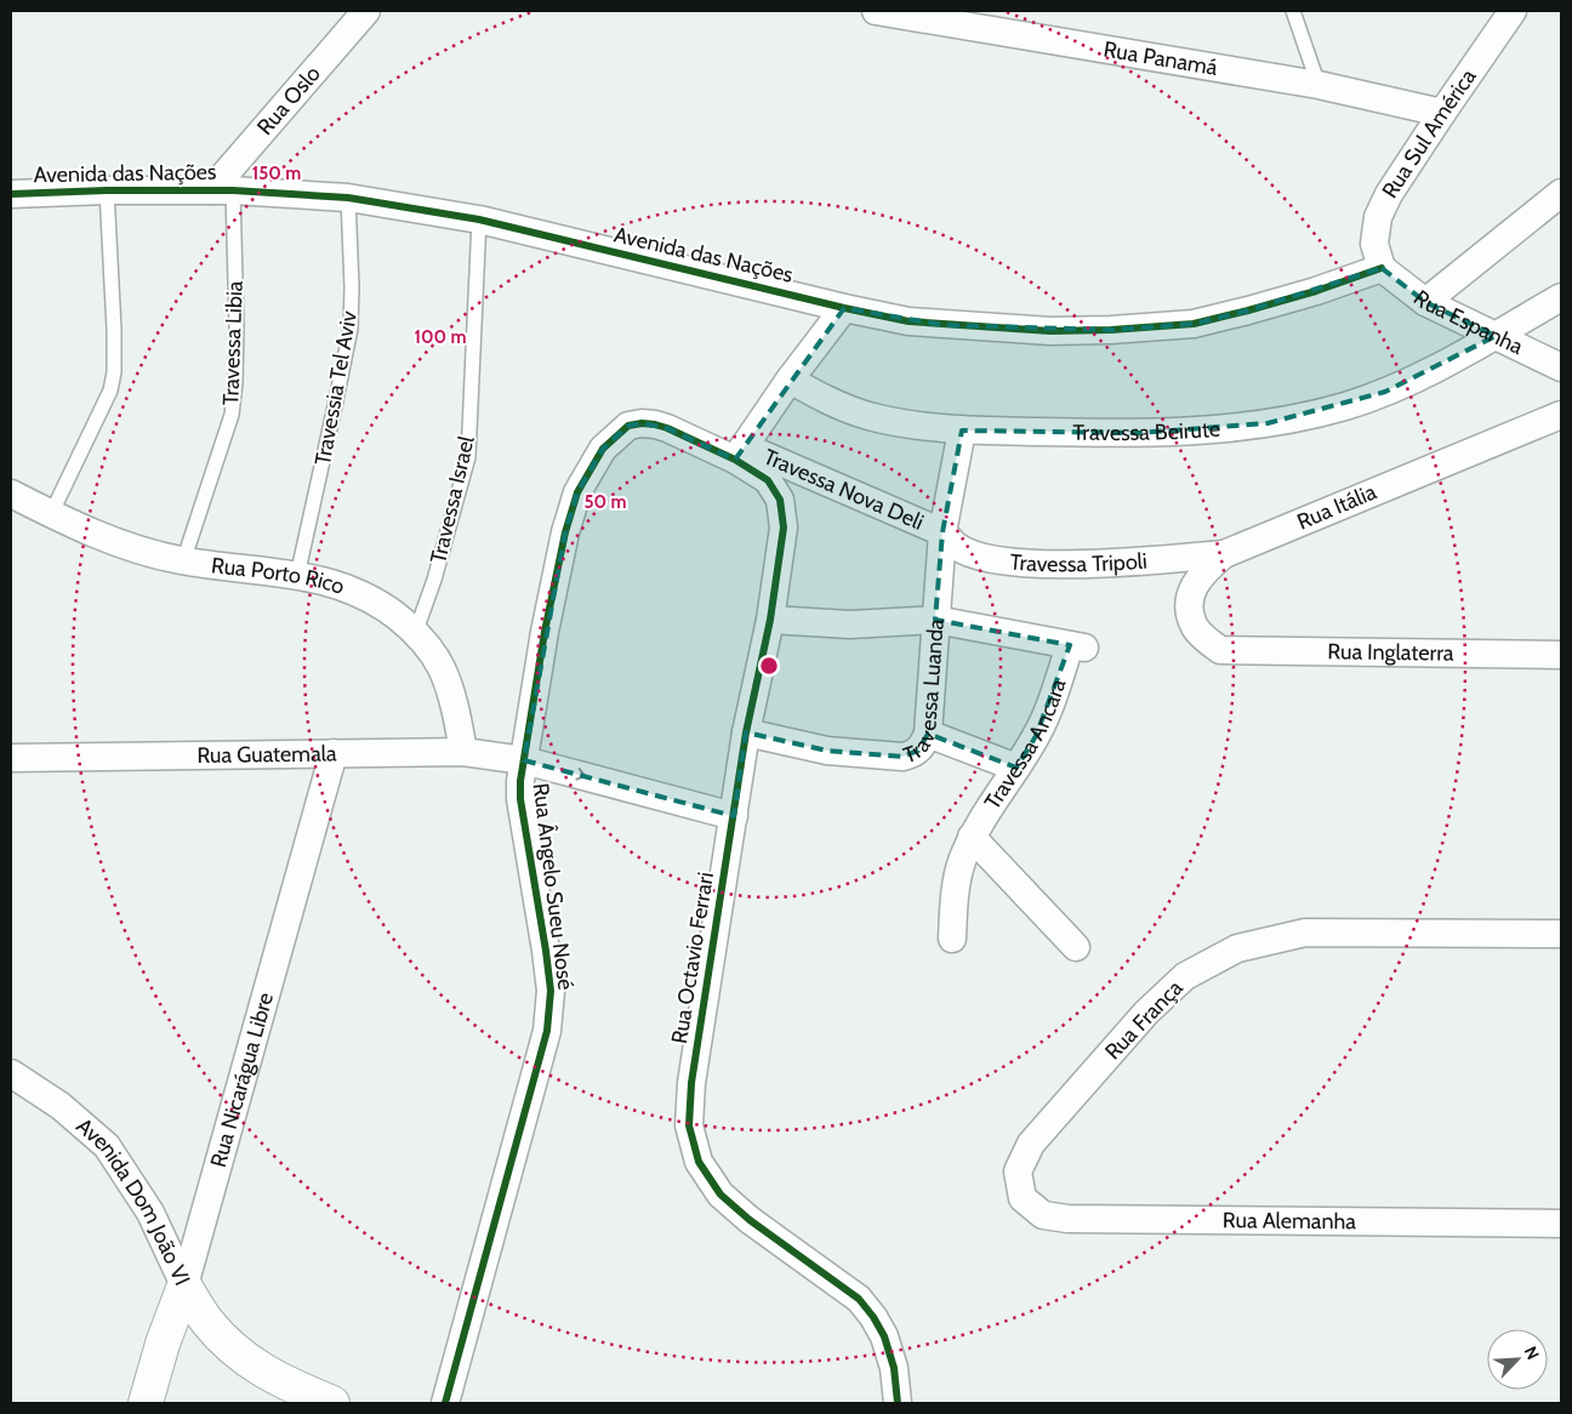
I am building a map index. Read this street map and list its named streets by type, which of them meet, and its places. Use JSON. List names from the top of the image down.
{
  "streets": {
    "street": [
      "Rua Panamá",
      "Rua Oslo",
      "Rua Sul América",
      "Avenida das Nações",
      "Rua Espanha",
      "Travessa Beirute",
      "Travessa Nova Deli",
      "Rua Itália",
      "Travessa Tripoli",
      "Rua Porto Rico",
      "Rua Inglaterra",
      "Travessa Luanda",
      "Travessa Ancara",
      "Rua Guatemala",
      "Rua Ângelo Sueu Nosé",
      "Rua Octavio Ferrari",
      "Rua França",
      "Rua Nicarágua Libre",
      "Avenida Dom João VI",
      "Rua Alemanha"
    ],
    "lane": ["Travessa Libia", "Travessia Tel Aviv", "Travessa Israel"]
  },
  "crossings": [
    ["Rua Panamá", "Rua Sul América"],
    ["Rua Oslo", "Avenida das Nações"],
    ["Rua Oslo", "Travessa Libia"],
    ["Rua Sul América", "Avenida das Nações"],
    ["Rua Sul América", "Rua Espanha"],
    ["Avenida das Nações", "Rua Espanha"],
    ["Avenida das Nações", "Travessa Libia"],
    ["Avenida das Nações", "Travessia Tel Aviv"],
    ["Avenida das Nações", "Travessa Israel"],
    ["Rua Espanha", "Travessa Beirute"],
    ["Travessa Libia", "Rua Porto Rico"],
    ["Travessia Tel Aviv", "Rua Porto Rico"],
    ["Travessa Beirute", "Travessa Luanda"],
    ["Travessa Nova Deli", "Travessa Tripoli"],
    ["Travessa Nova Deli", "Travessa Luanda"],
    ["Travessa Nova Deli", "Rua Ângelo Sueu Nosé"],
    ["Travessa Nova Deli", "Rua Octavio Ferrari"],
    ["Travessa Israel", "Rua Porto Rico"],
    ["Rua Itália", "Travessa Tripoli"],
    ["Rua Itália", "Rua Inglaterra"],
    ["Travessa Tripoli", "Travessa Luanda"],
    ["Rua Porto Rico", "Rua Guatemala"],
    ["Travessa Luanda", "Travessa Ancara"],
    ["Travessa Luanda", "Rua Octavio Ferrari"],
    ["Rua Guatemala", "Rua Ângelo Sueu Nosé"],
    ["Rua Guatemala", "Rua Octavio Ferrari"],
    ["Rua Guatemala", "Rua Nicarágua Libre"],
    ["Rua Ângelo Sueu Nosé", "Rua Octavio Ferrari"],
    ["Rua França", "Rua Alemanha"],
    ["Rua Nicarágua Libre", "Avenida Dom João VI"]
  ],
  "north": "top right",
  "rings": ["150 m", "100 m", "50 m"]
}
